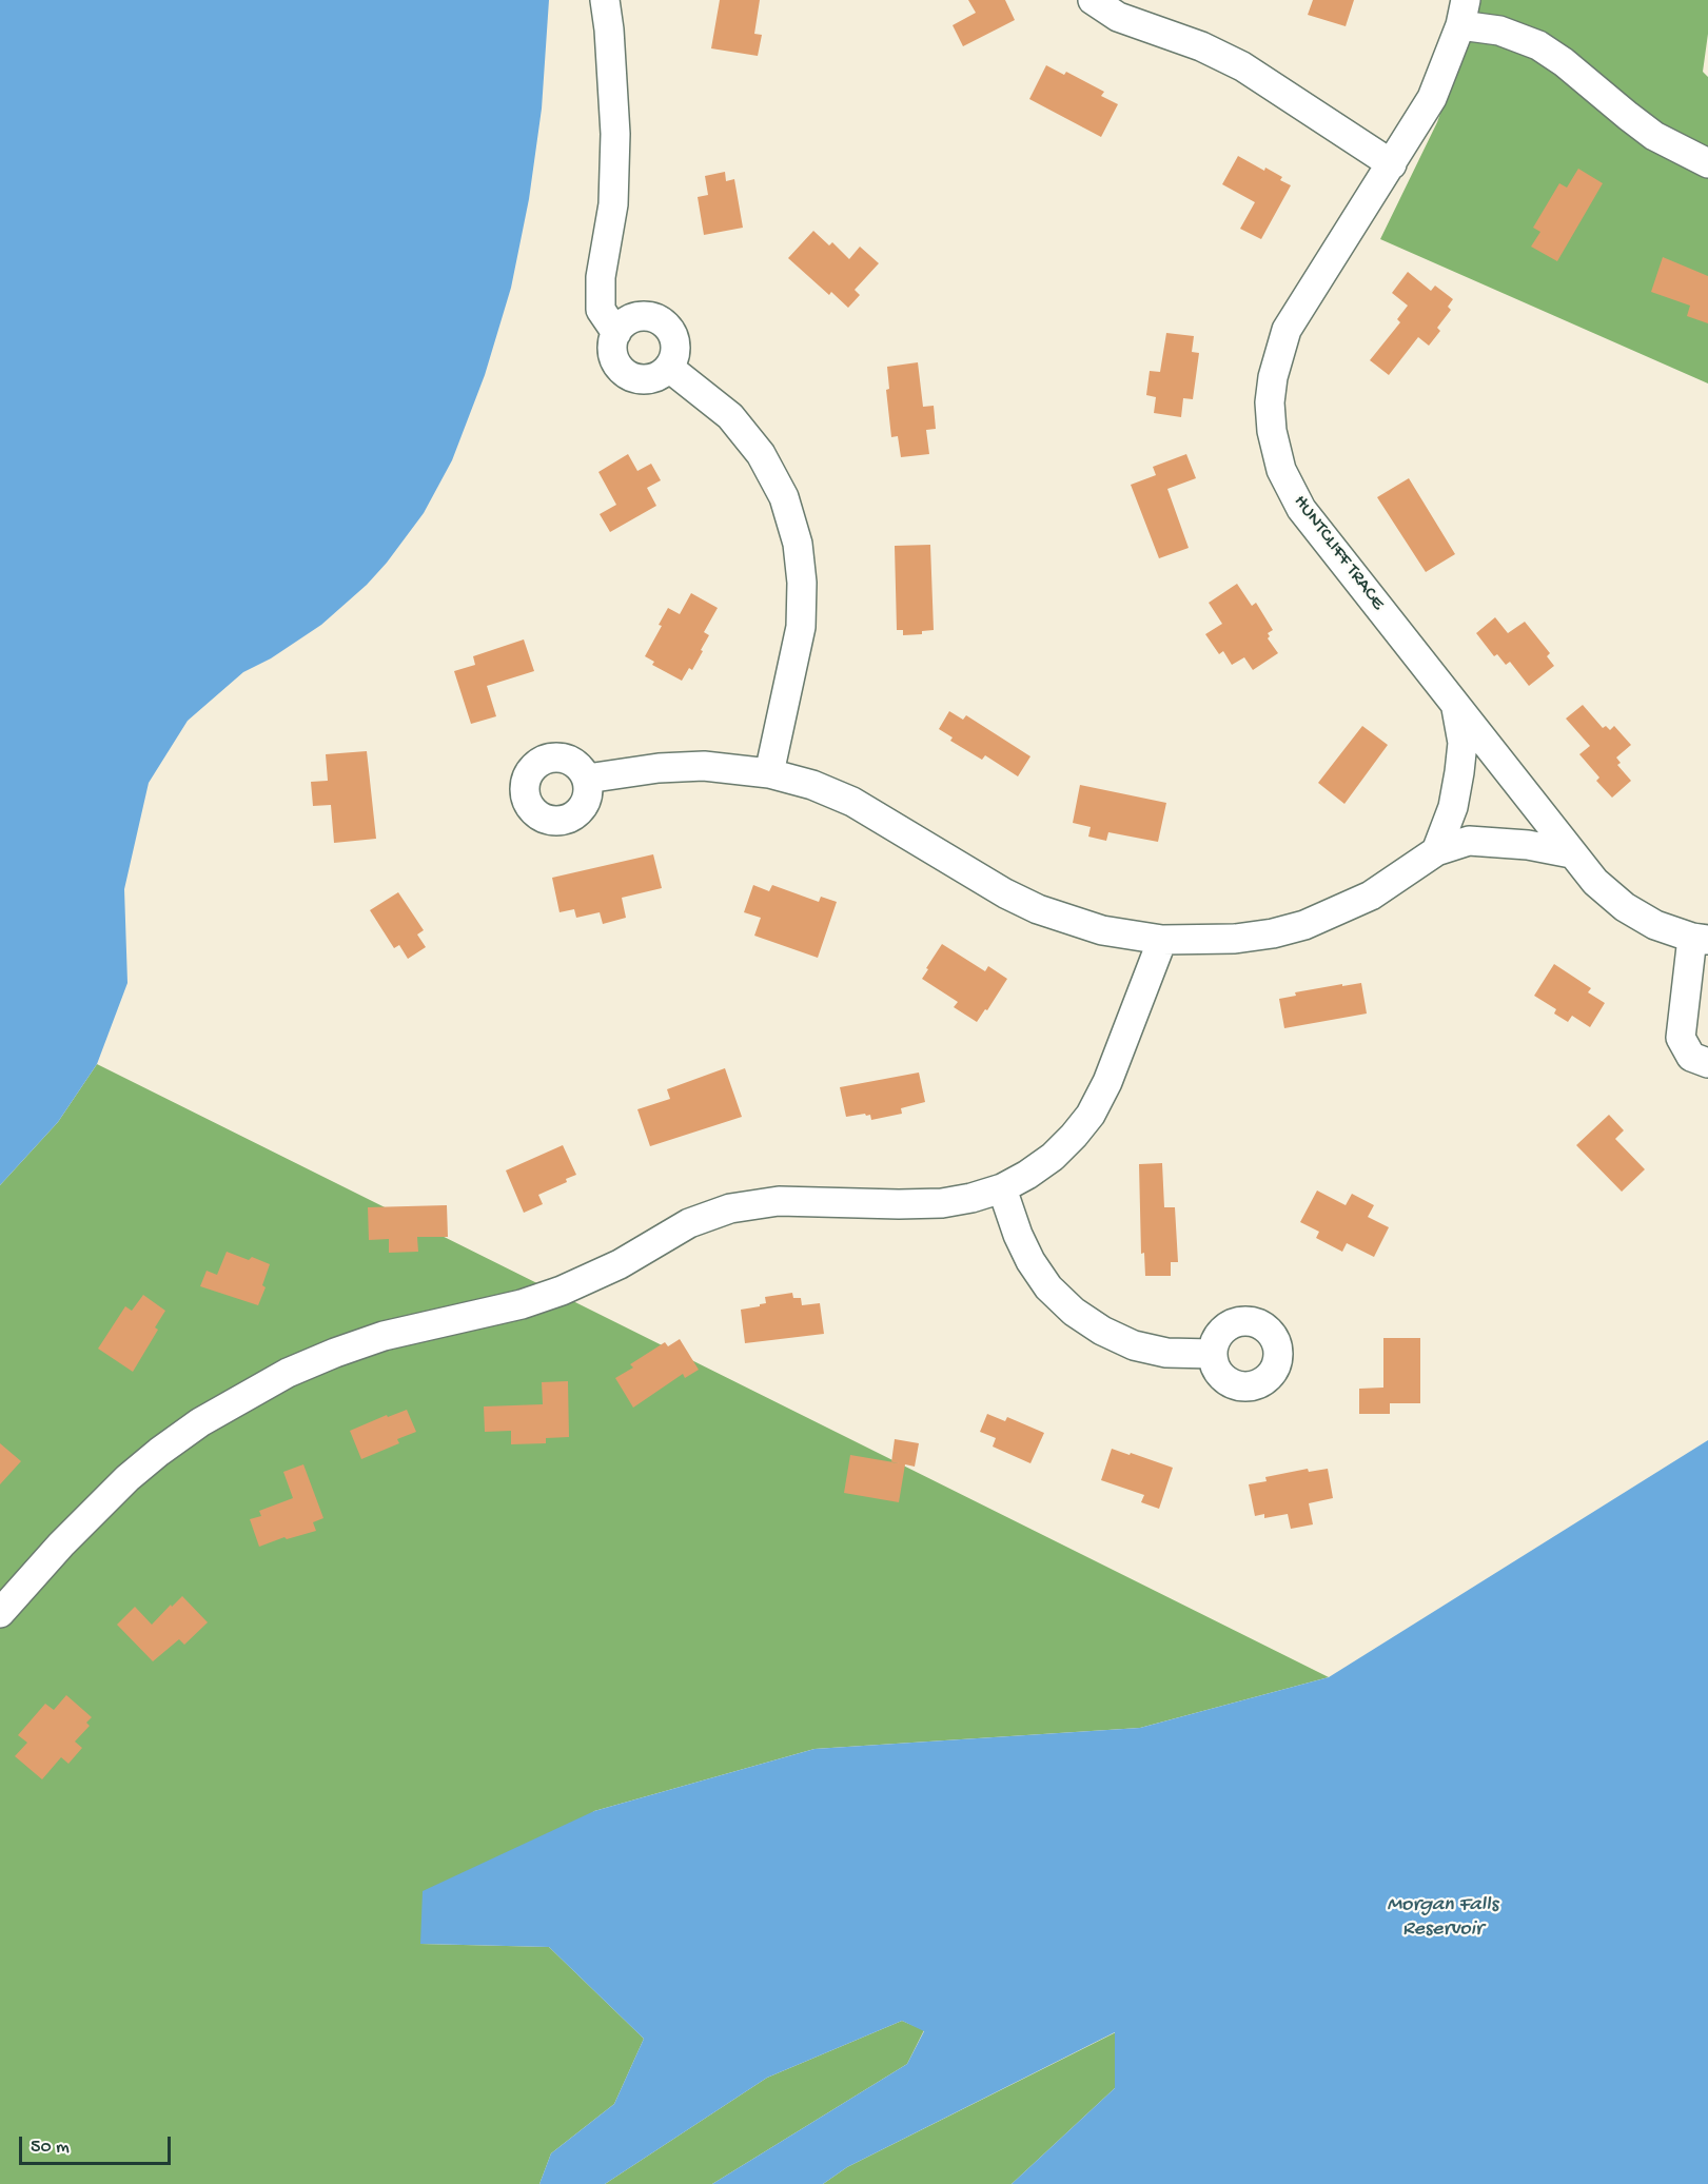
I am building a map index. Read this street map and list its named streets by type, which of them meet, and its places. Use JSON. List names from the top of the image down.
{
  "streets": {
    "street": ["HUNTCLIFF TRACE"]
  },
  "water": ["Morgan Falls Reservoir"],
  "scale_bar": "50 m"
}
